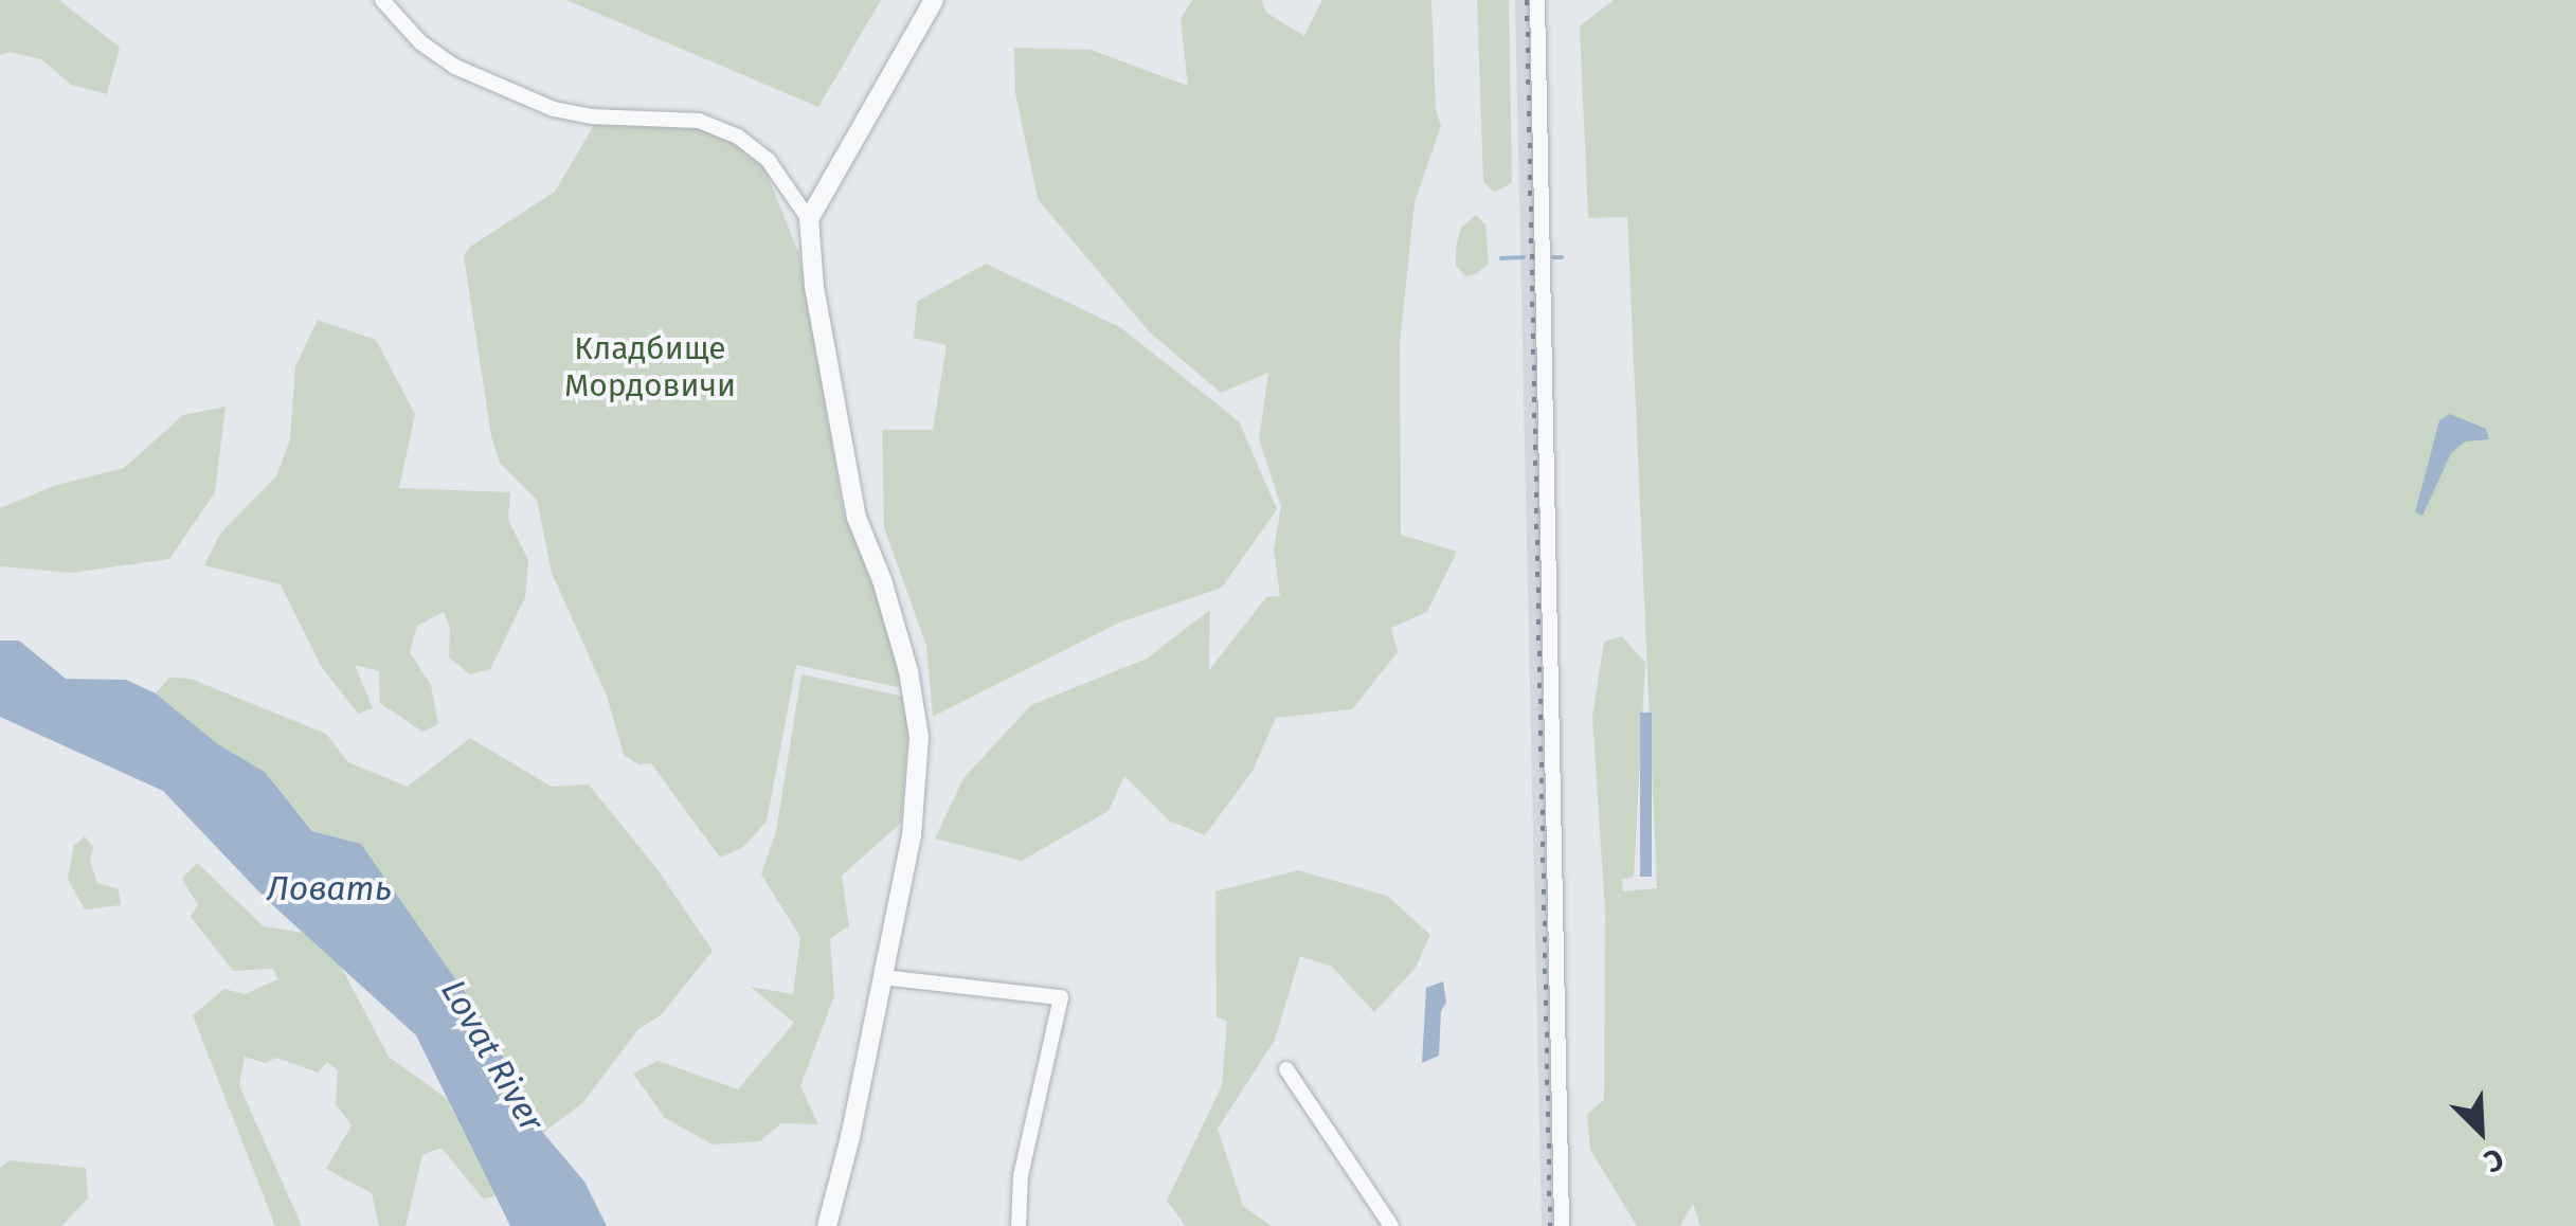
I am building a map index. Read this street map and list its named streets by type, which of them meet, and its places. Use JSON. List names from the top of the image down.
{
  "water": ["Ловать", "Lovat River"],
  "parks": ["Кладбище Мордовичи"],
  "north": "bottom right"
}
